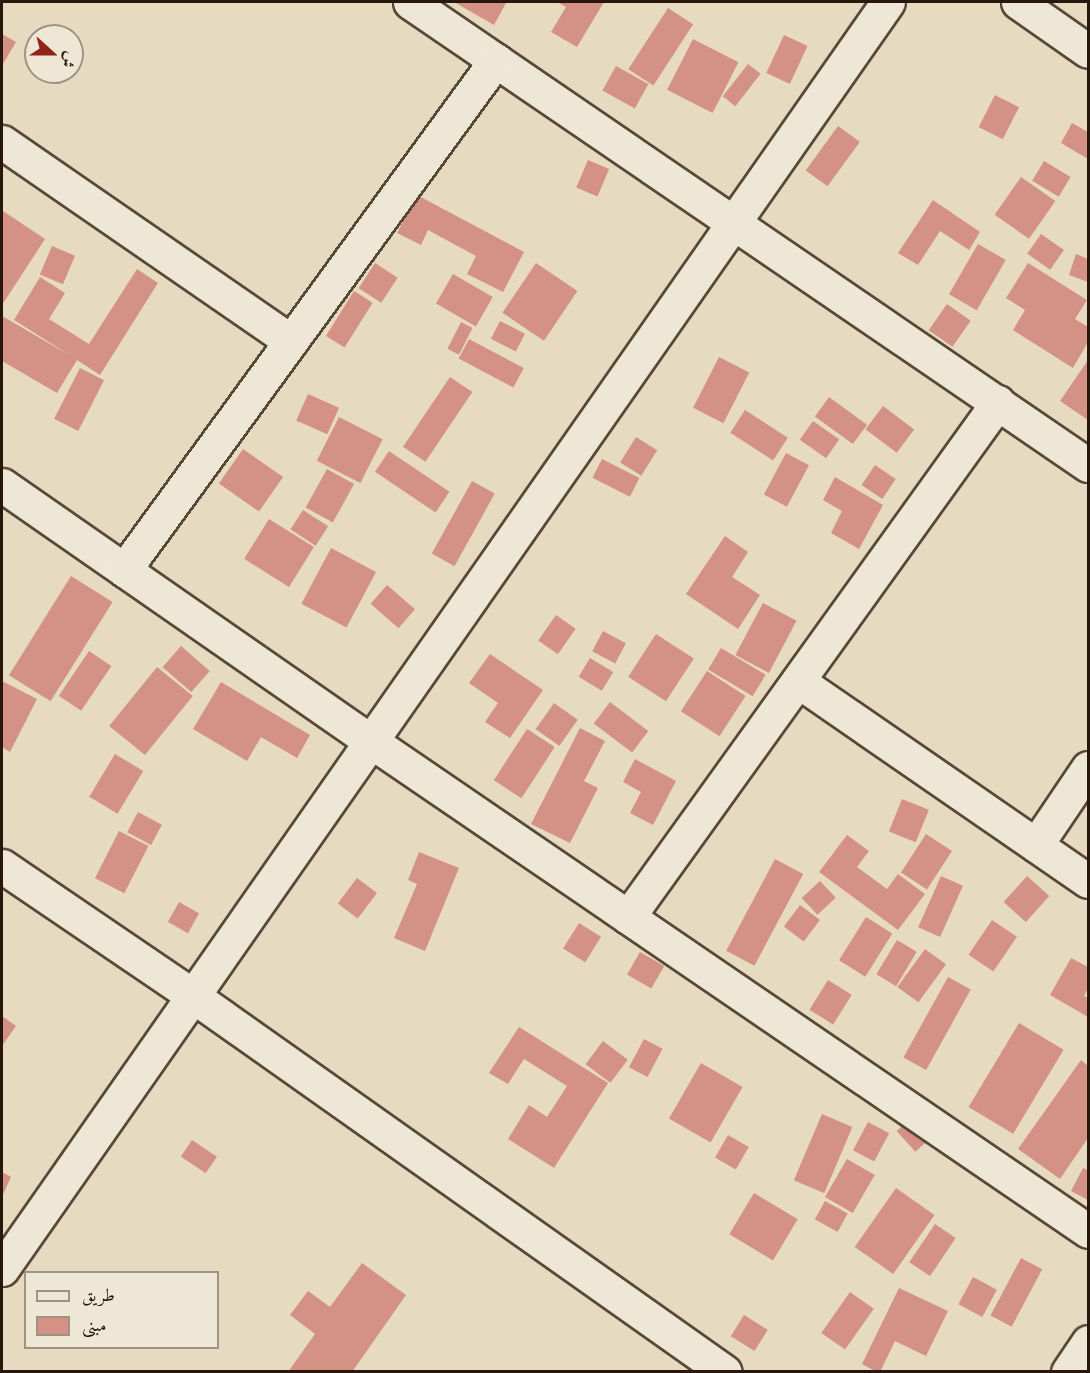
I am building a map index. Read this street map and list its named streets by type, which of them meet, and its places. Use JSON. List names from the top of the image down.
{
  "legend": ["طريق", "مبنى"],
  "north": "right"
}
